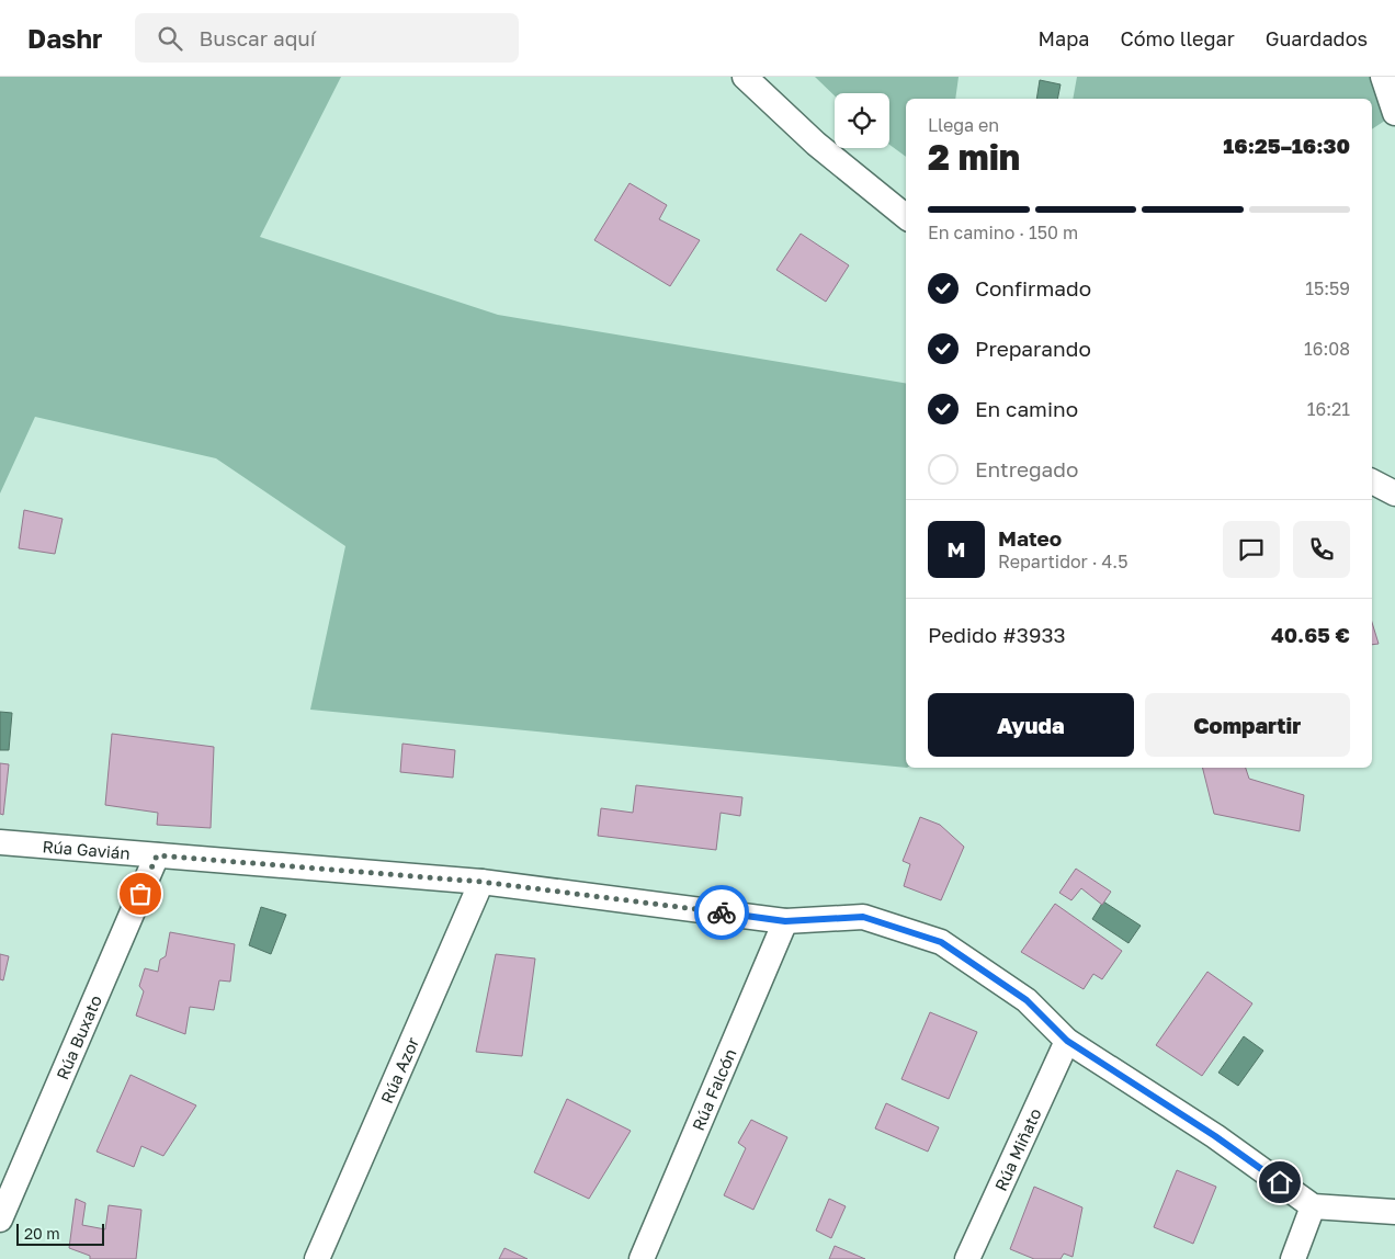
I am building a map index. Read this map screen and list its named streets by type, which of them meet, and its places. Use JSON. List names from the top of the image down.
{
  "streets": {
    "street": [
      "Rúa Gavián",
      "Rúa Buxato",
      "Rúa Azor",
      "Rúa Falcón",
      "Rúa Miñato"
    ]
  },
  "crossings": [
    ["Rúa Gavián", "Rúa Buxato"],
    ["Rúa Gavián", "Rúa Azor"],
    ["Rúa Gavián", "Rúa Falcón"],
    ["Rúa Gavián", "Rúa Miñato"]
  ],
  "scale_bar": "20 m",
  "page": {
    "header": "Dashr",
    "search": "Buscar aquí",
    "nav": ["Mapa", "Cómo llegar", "Guardados"],
    "heading": ["2 min", "Llega en", "16:25–16:30"],
    "panel": [
      "Mateo",
      "Repartidor · 4.5",
      "Pedido #3933",
      "40.65 €"
    ],
    "bar": "En camino · 150 m",
    "list": [
      ["Confirmado", "15:59"],
      ["Preparando", "16:08"],
      ["En camino", "16:21"],
      "Entregado"
    ],
    "round": "M",
    "buttons": ["Ayuda", "Compartir"],
    "scale": "20 m"
  }
}
